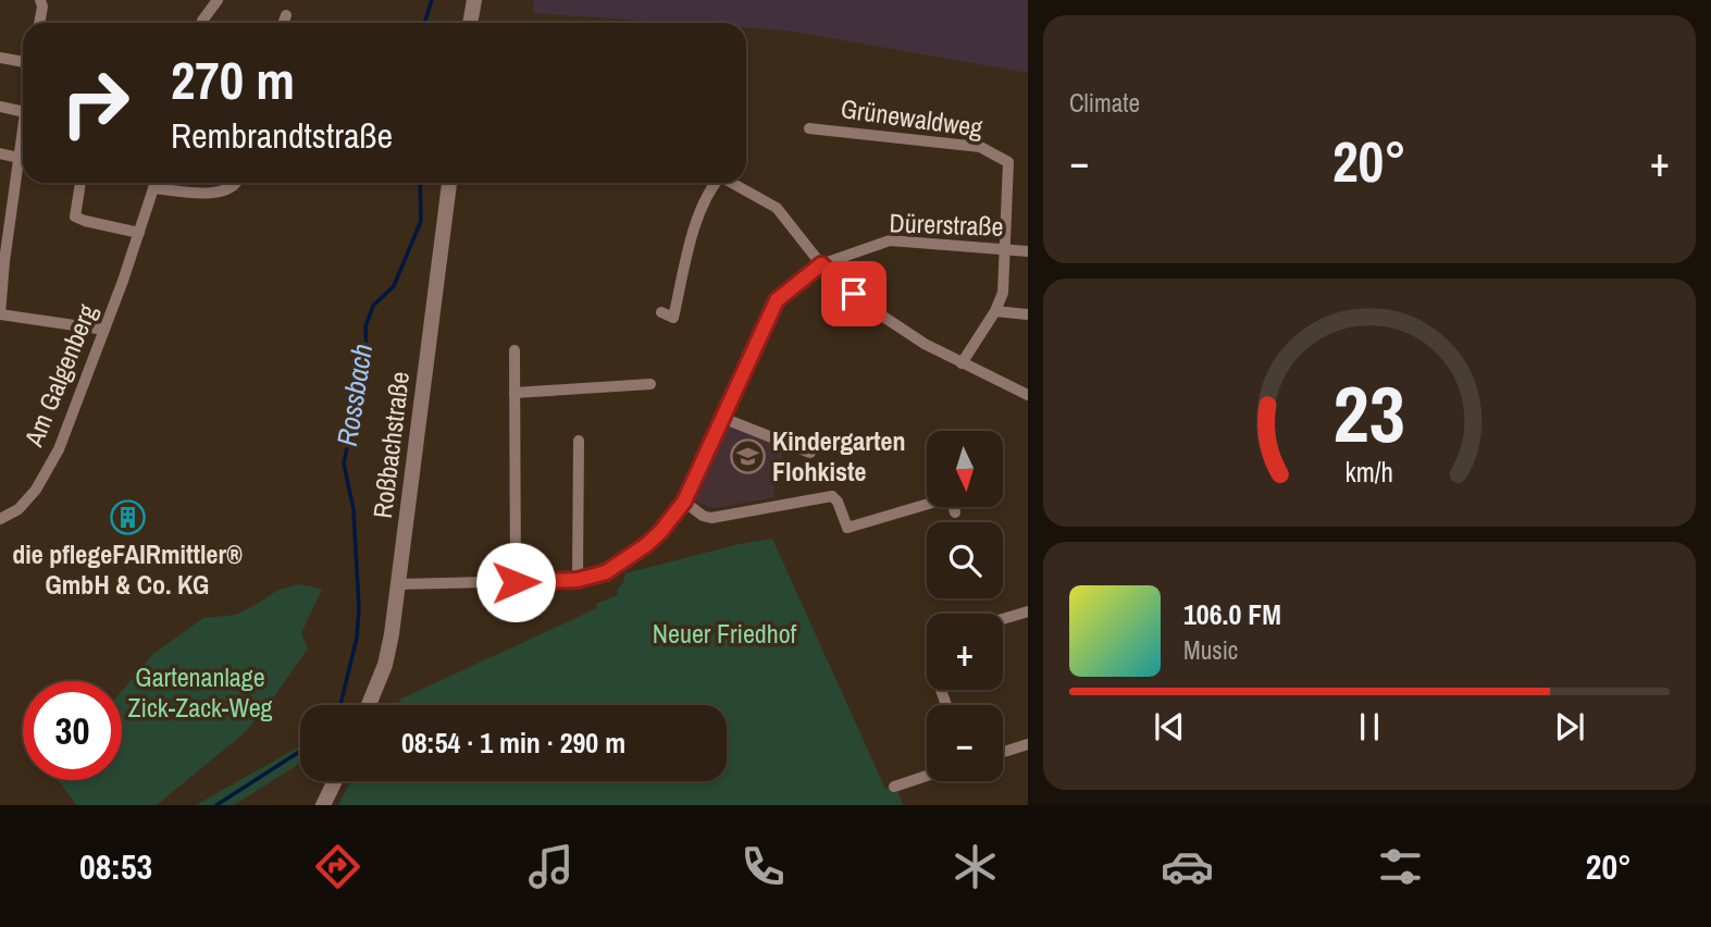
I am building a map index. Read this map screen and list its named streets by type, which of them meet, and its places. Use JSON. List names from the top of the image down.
{
  "streets": {
    "street": [
      "Grünewaldweg",
      "Dürerstraße",
      "Am Galgenberg",
      "Roßbachstraße"
    ]
  },
  "crossings": [
    ["Grünewaldweg", "Dürerstraße"],
    ["Dürerstraße", "Roßbachstraße"]
  ],
  "water": ["Rossbach"],
  "parks": ["Neuer Friedhof", "Gartenanlage Zick-Zack-Weg"],
  "places": {
    "school or university": ["Kindergarten Flohkiste"],
    "building": ["die pflegeFAIRmittler® GmbH & Co. KG"]
  },
  "north": "bottom",
  "page": {
    "tile": "Climate",
    "turn": ["270 m", "Rembrandtstraße"],
    "heat": ["−", "20°", "+"],
    "map_buttons": ["+", "−"],
    "song": ["106.0 FM", "Music"],
    "limit": "30",
    "trip": "08:54 · 1 min · 290 m",
    "tabs": ["08:53", "20°"],
    "gauge": ["23", "km/h"]
  }
}
